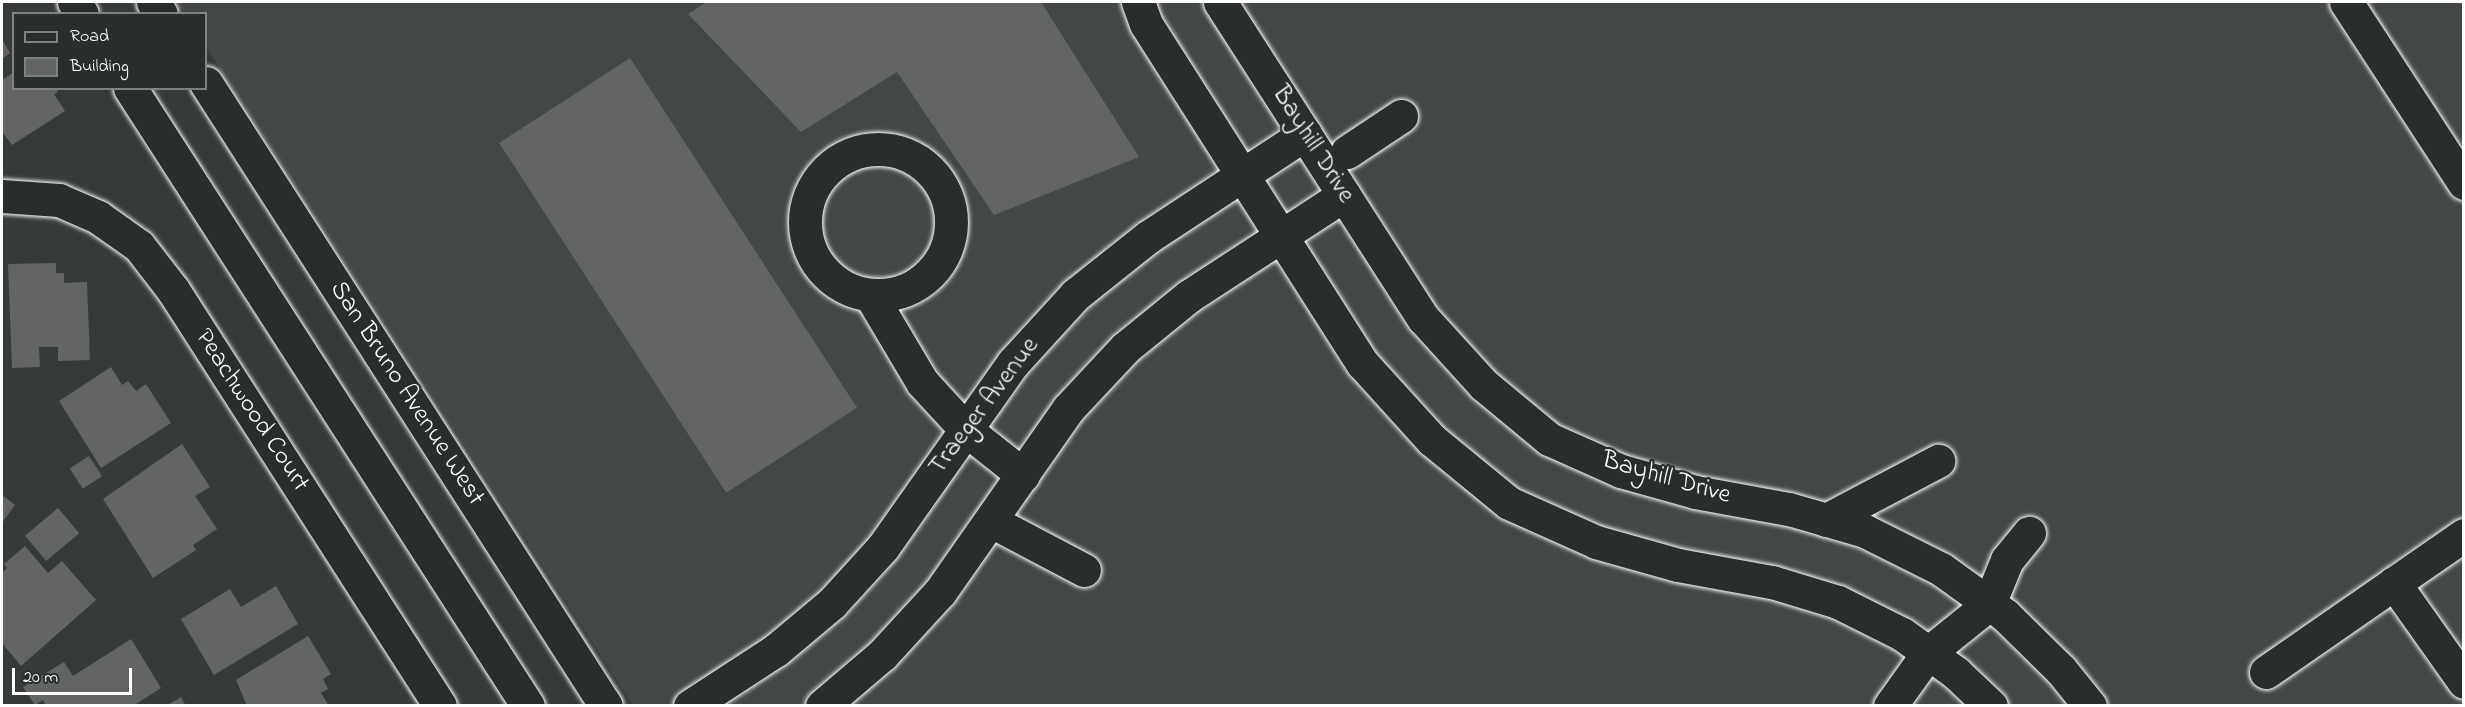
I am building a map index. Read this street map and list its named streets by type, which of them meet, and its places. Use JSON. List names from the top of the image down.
{
  "streets": {
    "street": [
      "Bayhill Drive",
      "San Bruno Avenue West",
      "Traeger Avenue",
      "Peachwood Court"
    ]
  },
  "crossings": [
    ["Bayhill Drive", "Traeger Avenue"]
  ],
  "legend": ["Road", "Building"],
  "scale_bar": "20 m"
}
